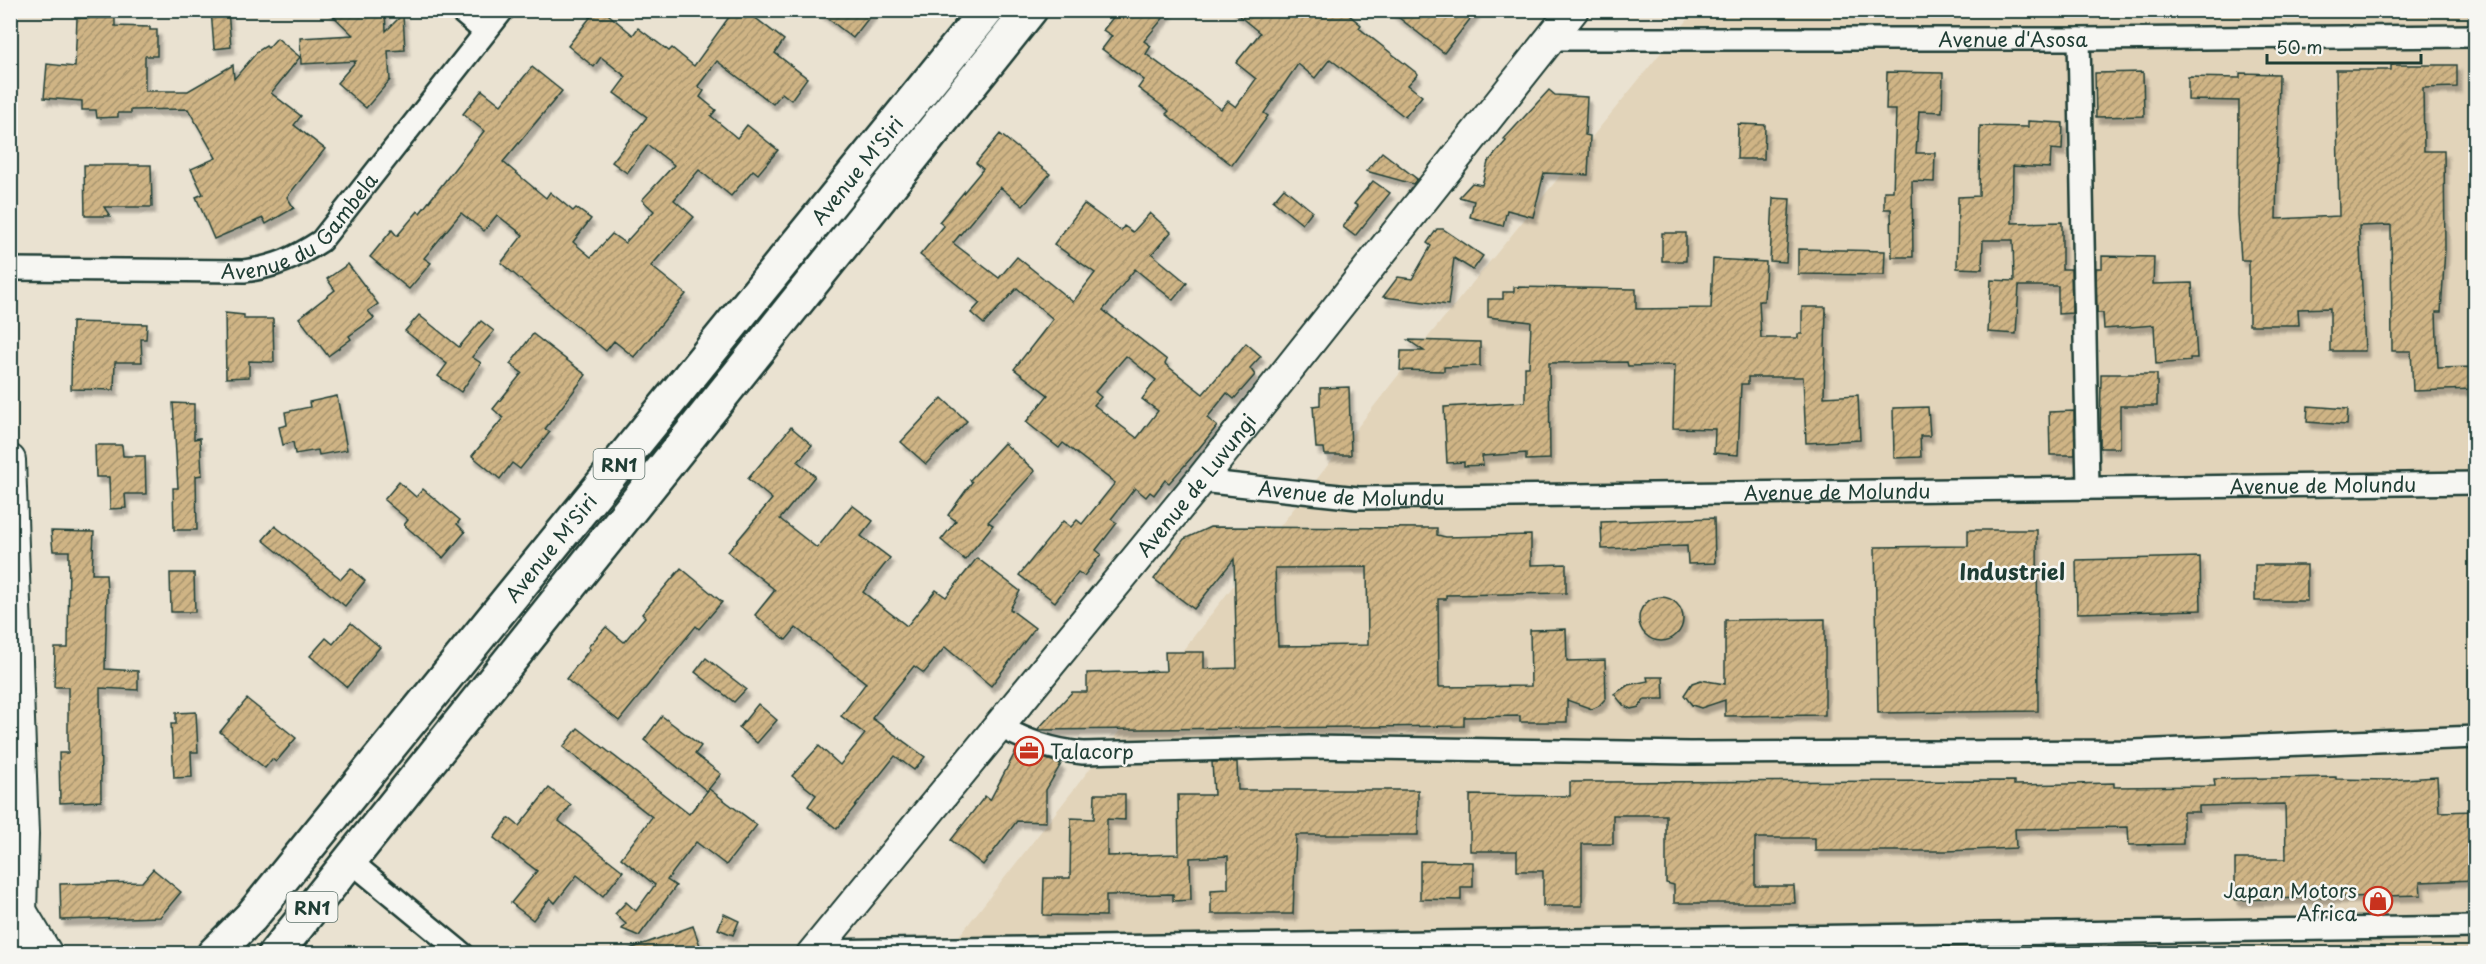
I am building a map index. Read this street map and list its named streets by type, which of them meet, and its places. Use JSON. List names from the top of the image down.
{
  "streets": {
    "highway": ["Avenue M'Siri", "RN1"],
    "street": [
      "Avenue d'Asosa",
      "Avenue du Gambela",
      "Avenue de Luvungi",
      "Avenue de Molundu"
    ]
  },
  "crossings": [
    ["Avenue d'Asosa", "Avenue de Luvungi"],
    ["Avenue M'Siri", "RN1"],
    ["Avenue de Luvungi", "Avenue de Molundu"]
  ],
  "districts": ["Industriel"],
  "places": {
    "office": ["Talacorp"],
    "shop": ["Japan Motors Africa"]
  },
  "scale_bar": "50 m"
}
